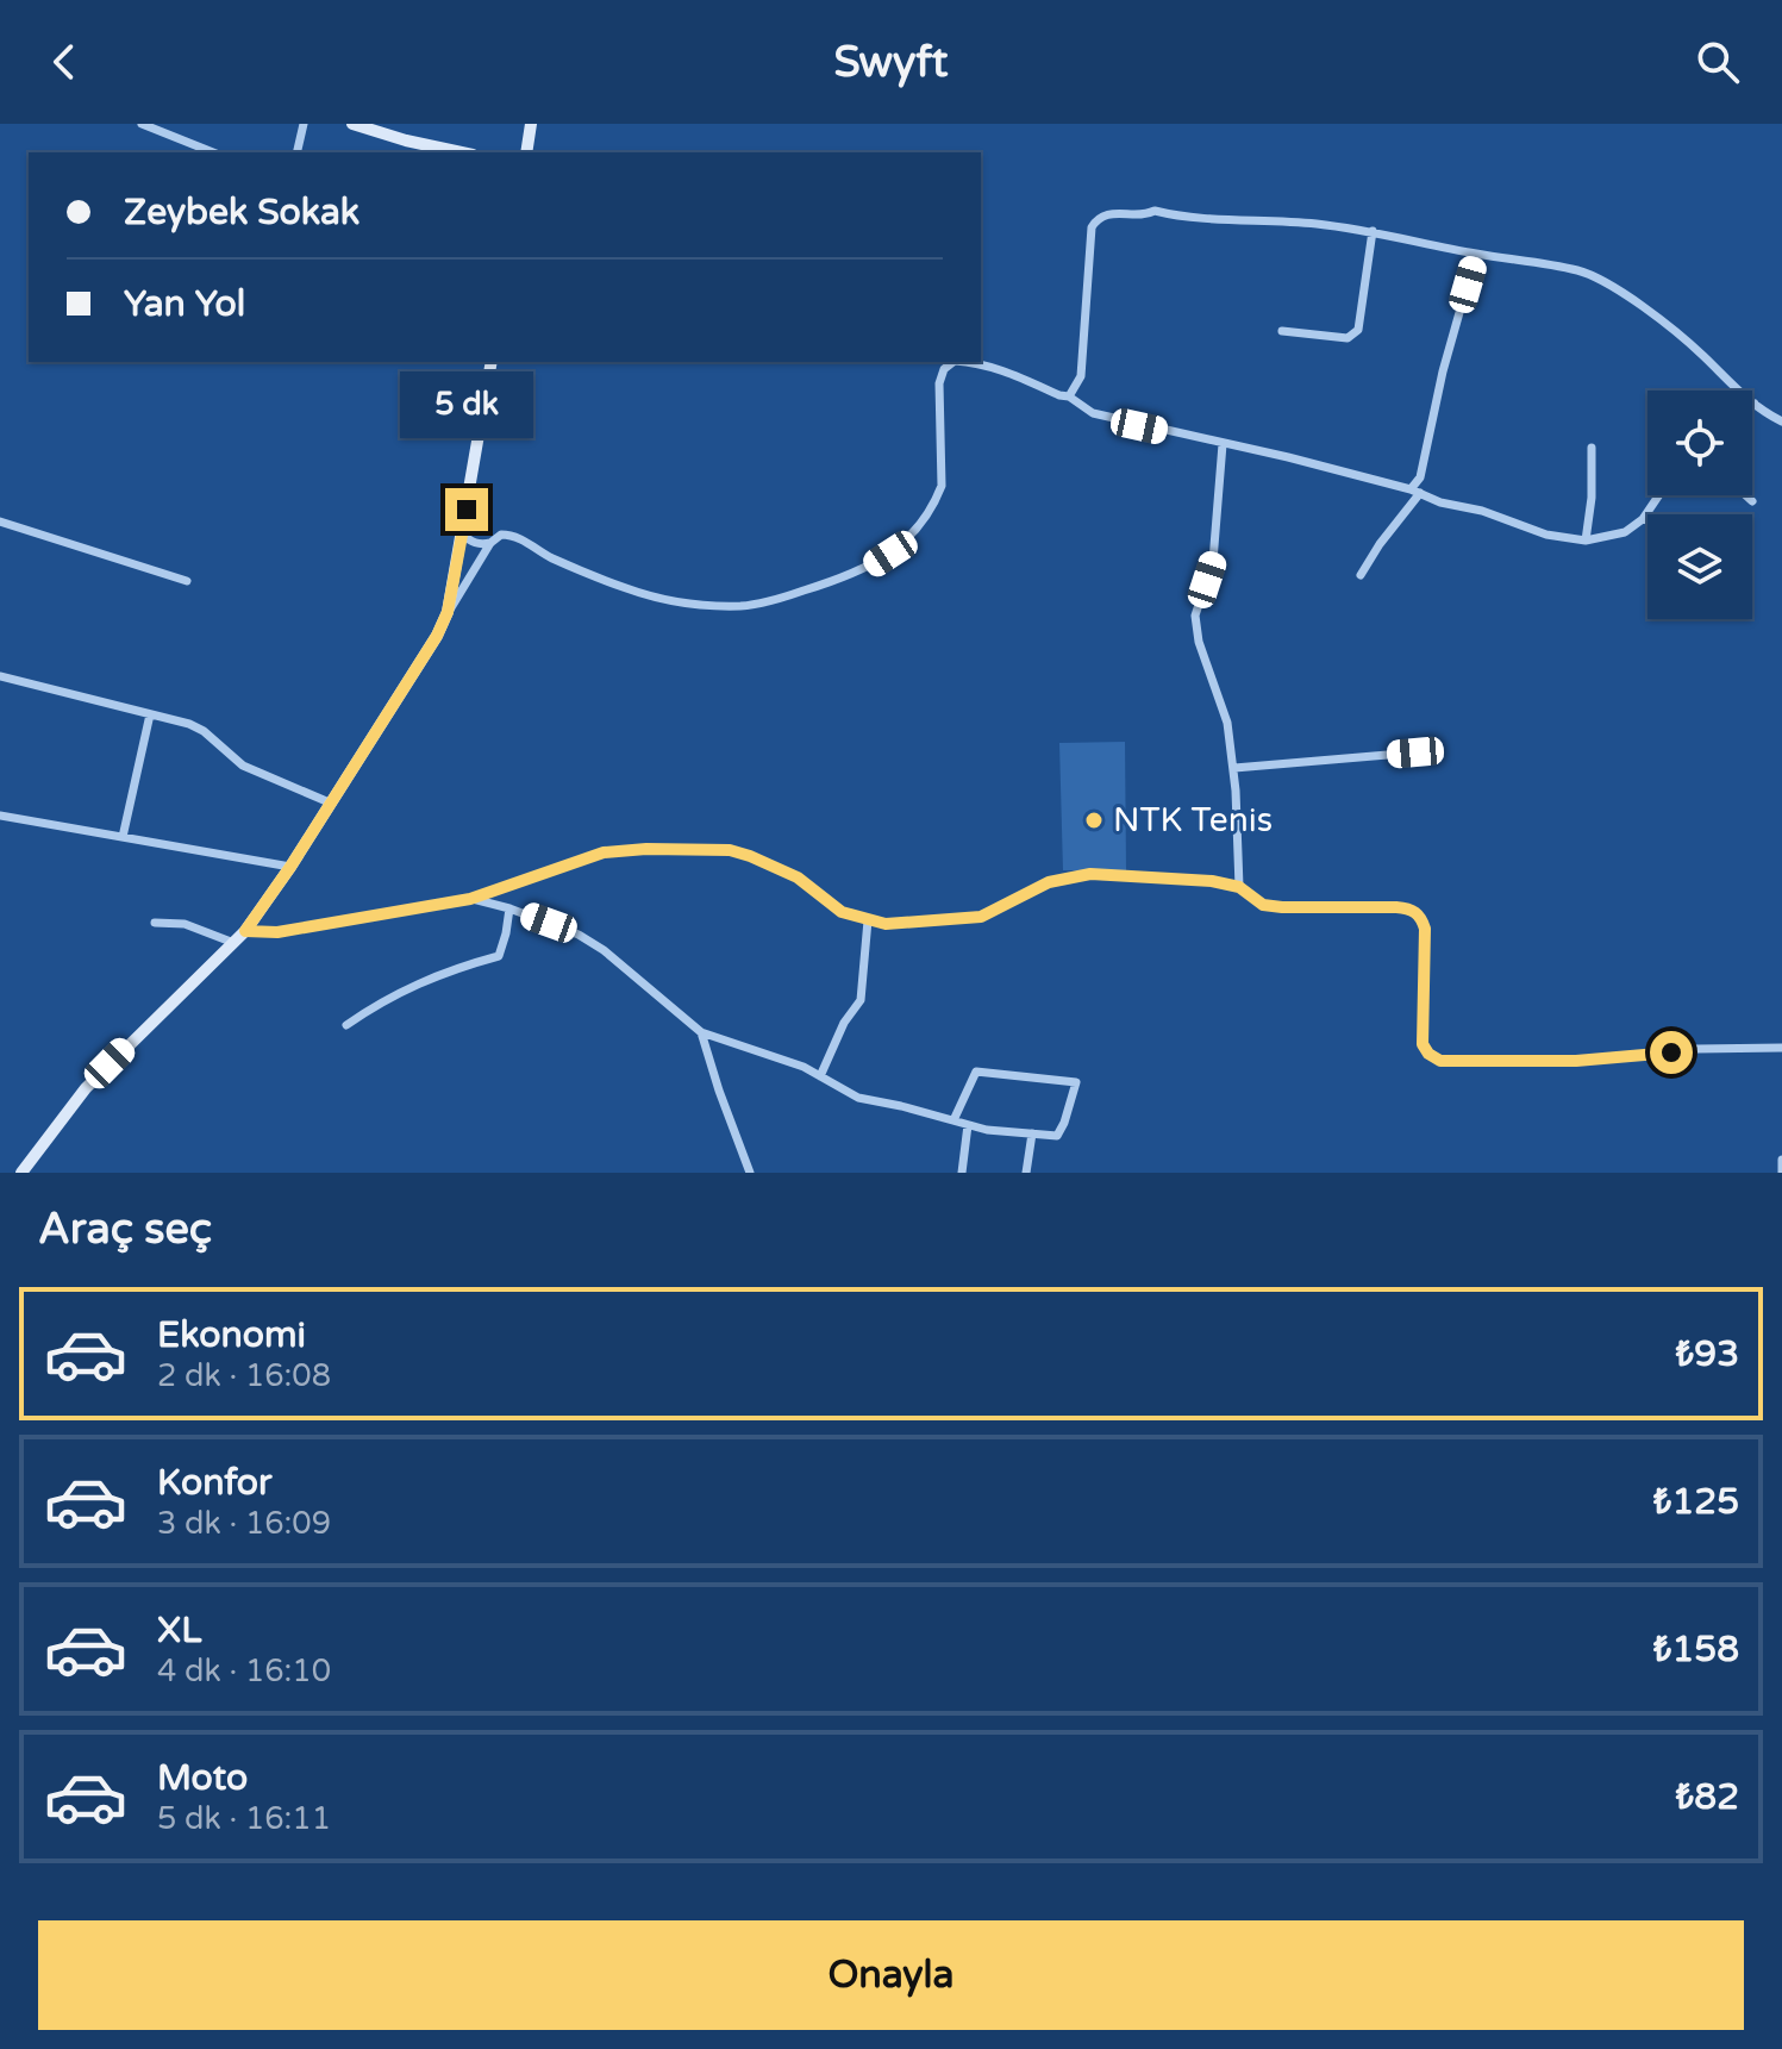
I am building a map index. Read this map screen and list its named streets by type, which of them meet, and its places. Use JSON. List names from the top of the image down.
{
  "places": ["NTK Tenis"],
  "page": {
    "header": "Swyft",
    "banner": ["Zeybek Sokak", "Yan Yol"],
    "bubble": "5 dk",
    "heading": "Araç seç",
    "list": [
      {
        "name": "Ekonomi",
        "note": "2 dk · 16:08",
        "value": "₺93"
      },
      {
        "name": "Konfor",
        "note": "3 dk · 16:09",
        "value": "₺125"
      },
      {
        "name": "XL",
        "note": "4 dk · 16:10",
        "value": "₺158"
      },
      {
        "name": "Moto",
        "note": "5 dk · 16:11",
        "value": "₺82"
      }
    ],
    "buttons": "Onayla"
  }
}
